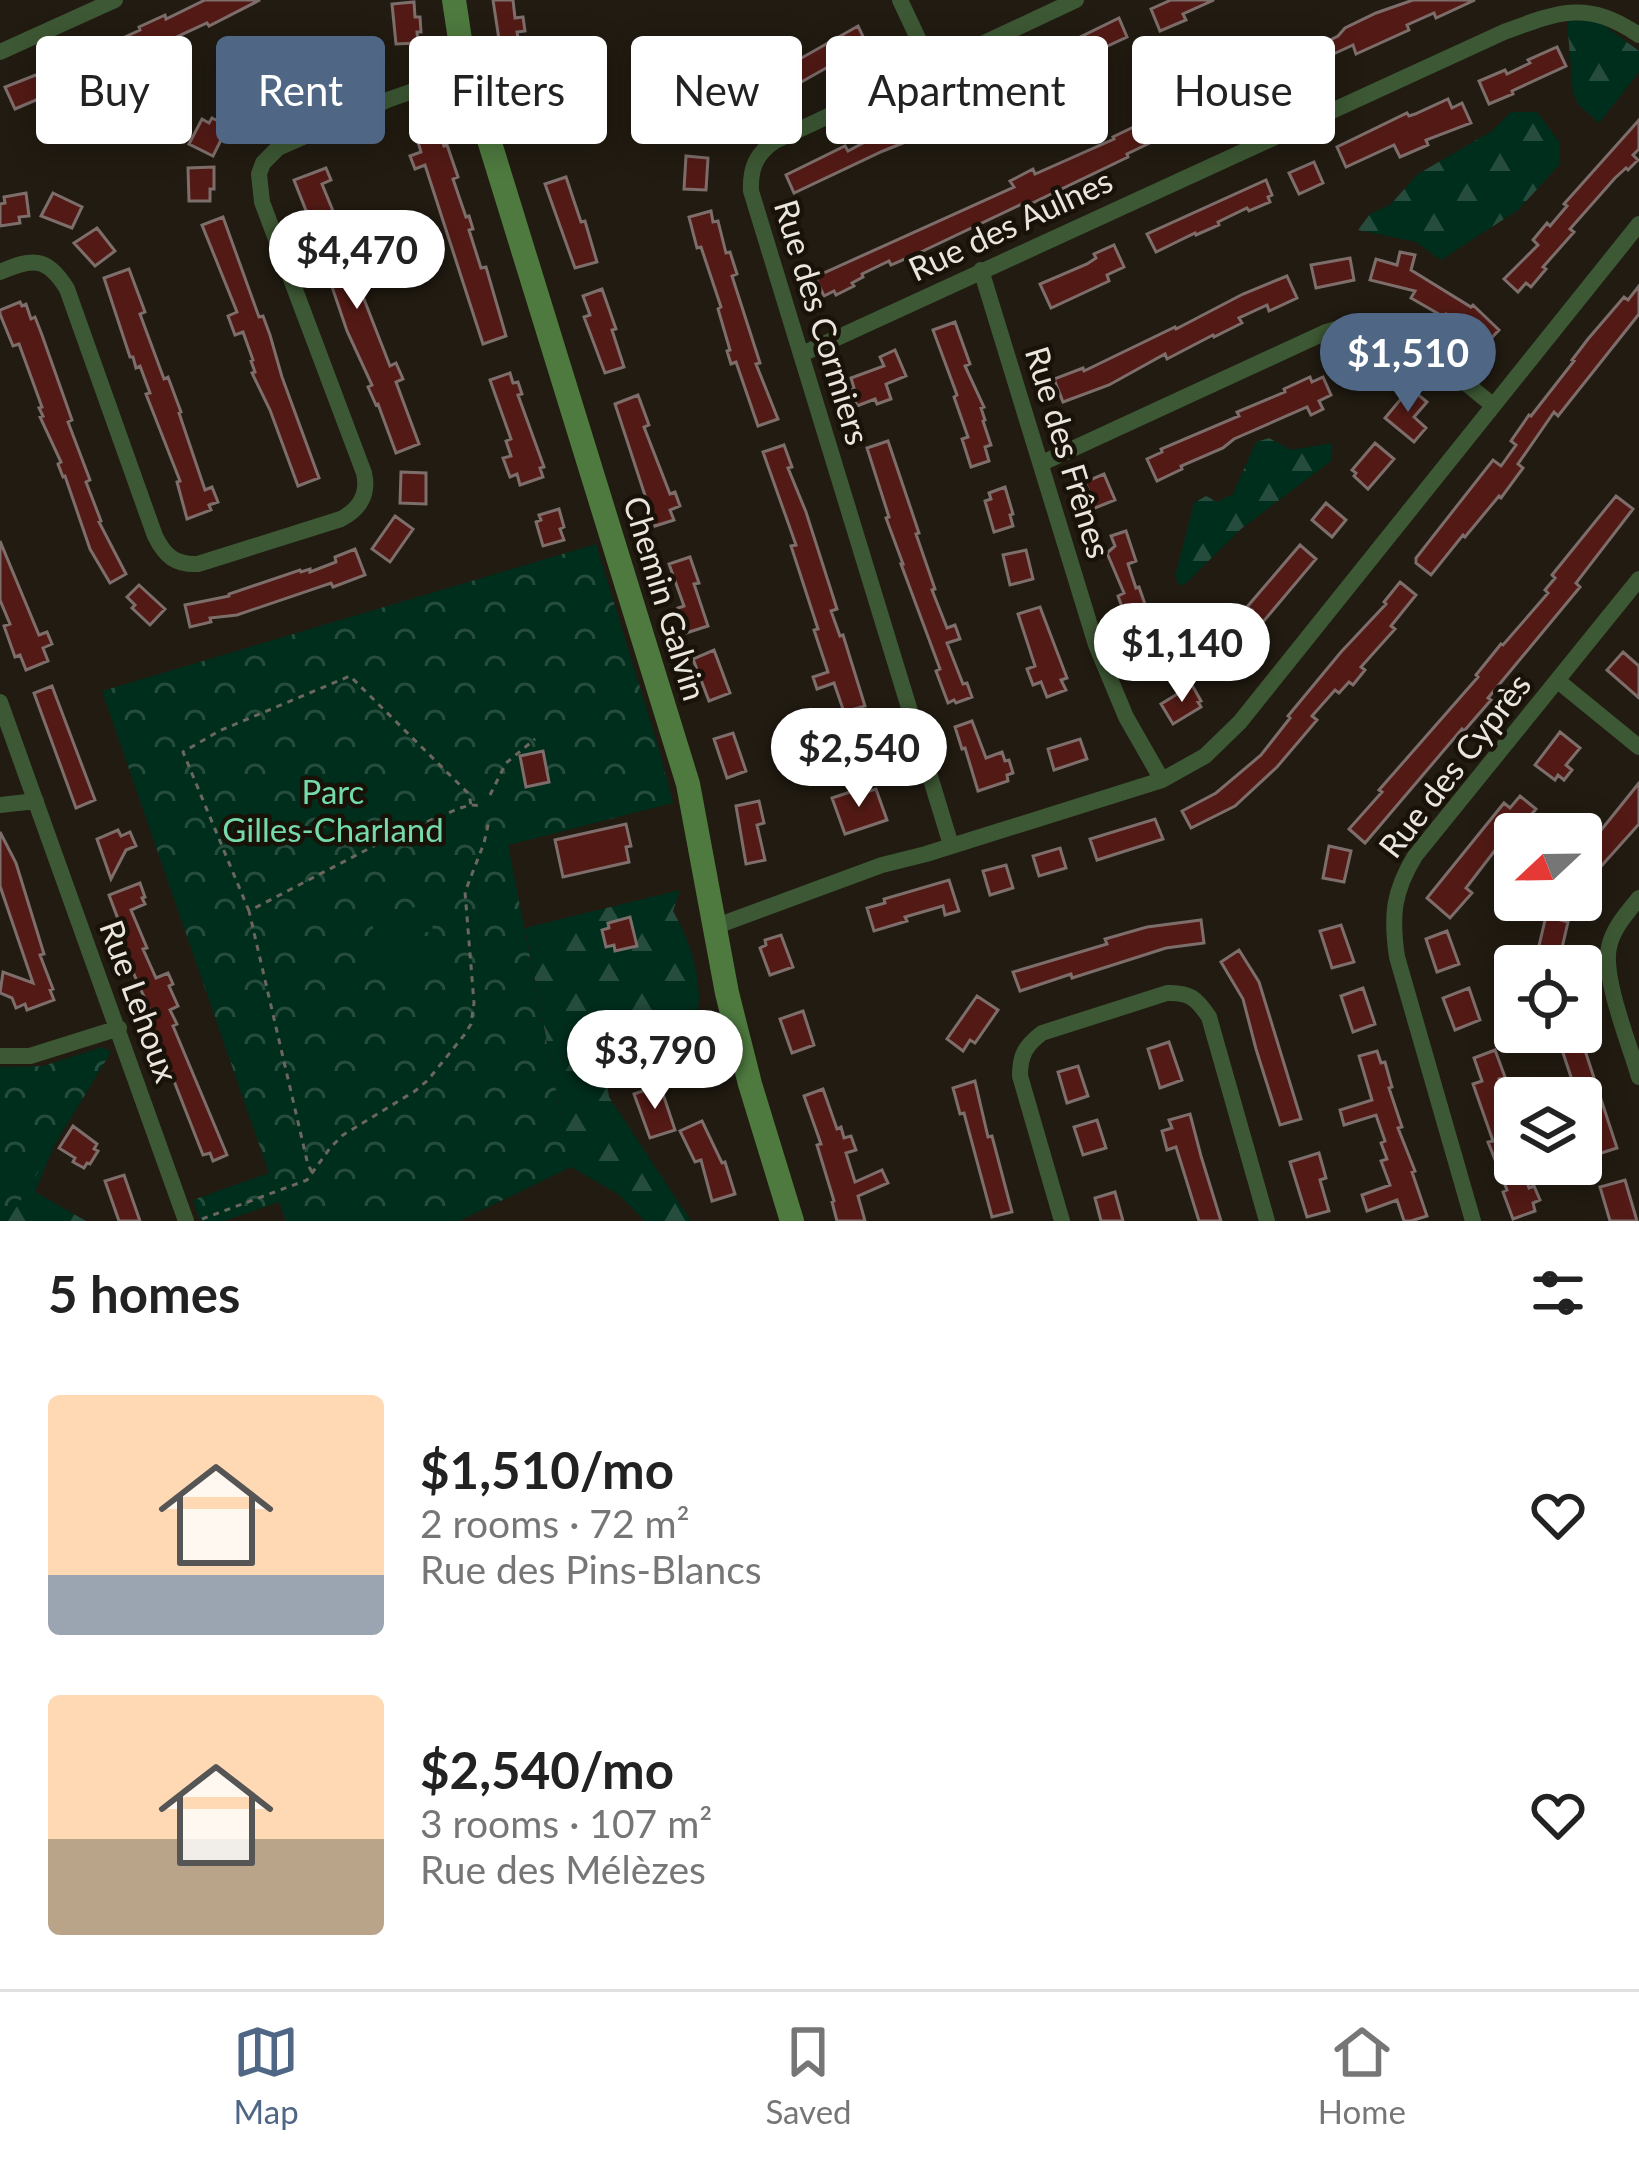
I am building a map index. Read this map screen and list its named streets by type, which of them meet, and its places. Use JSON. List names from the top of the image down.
{
  "streets": {
    "street": [
      "Rue des Aulnes",
      "Rue des Cormiers",
      "Rue des Frênes",
      "Chemin Galvin",
      "Rue des Cyprès",
      "Rue Lehoux"
    ]
  },
  "crossings": [
    ["Rue des Aulnes", "Rue des Cormiers"],
    ["Rue des Aulnes", "Rue des Frênes"]
  ],
  "parks": ["Parc Gilles-Charland"],
  "north": "left",
  "page": {
    "chip": [
      "Buy",
      "Rent",
      "Filters",
      "New",
      "Apartment",
      "House"
    ],
    "price": [
      "$4,470",
      "$1,510",
      "$1,140",
      "$2,540",
      "$3,790"
    ],
    "heading": "5 homes",
    "list": [
      {
        "name": "$1,510/mo",
        "note": "2 rooms · 72 m² · Rue des Pins-Blancs"
      },
      {
        "name": "$2,540/mo",
        "note": "3 rooms · 107 m² · Rue des Mélèzes"
      }
    ],
    "tabs": ["Map", "Saved", "Home"]
  }
}
